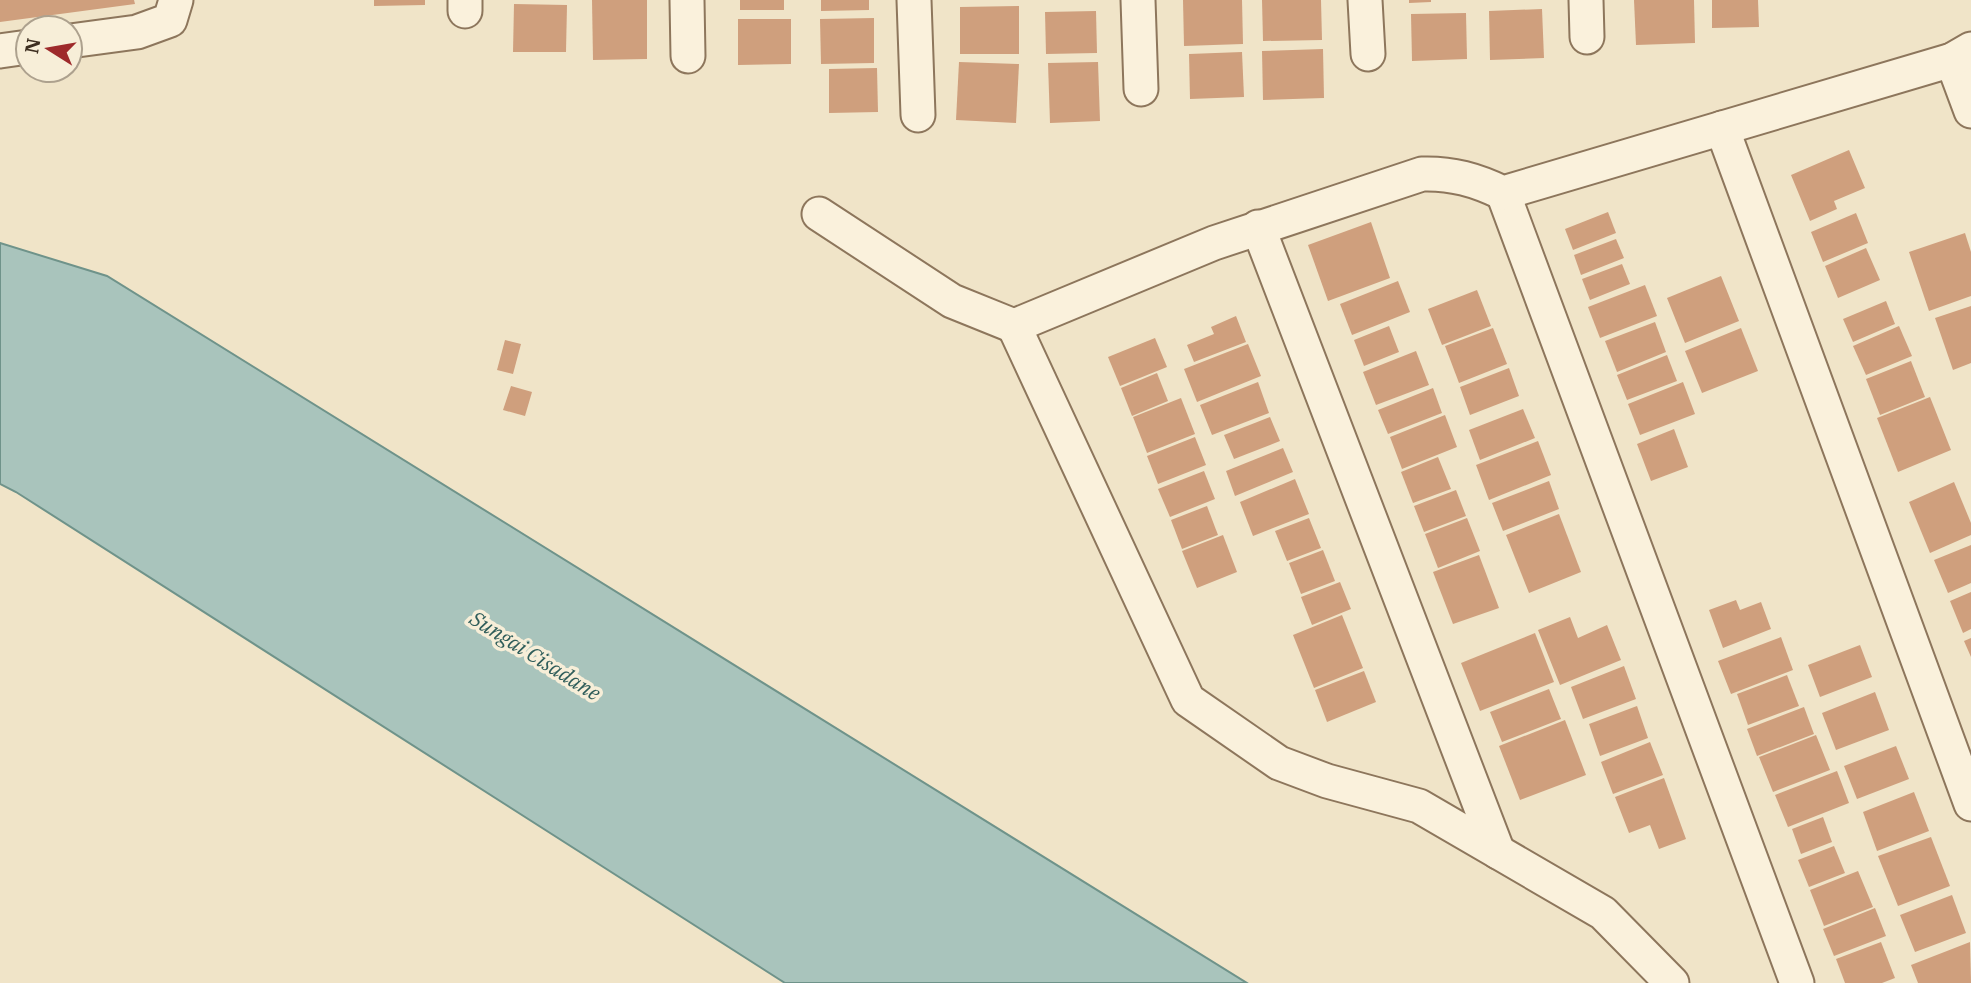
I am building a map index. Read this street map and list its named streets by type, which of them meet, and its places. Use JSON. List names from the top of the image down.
{
  "water": ["Sungai Cisadane"],
  "north": "left"
}
